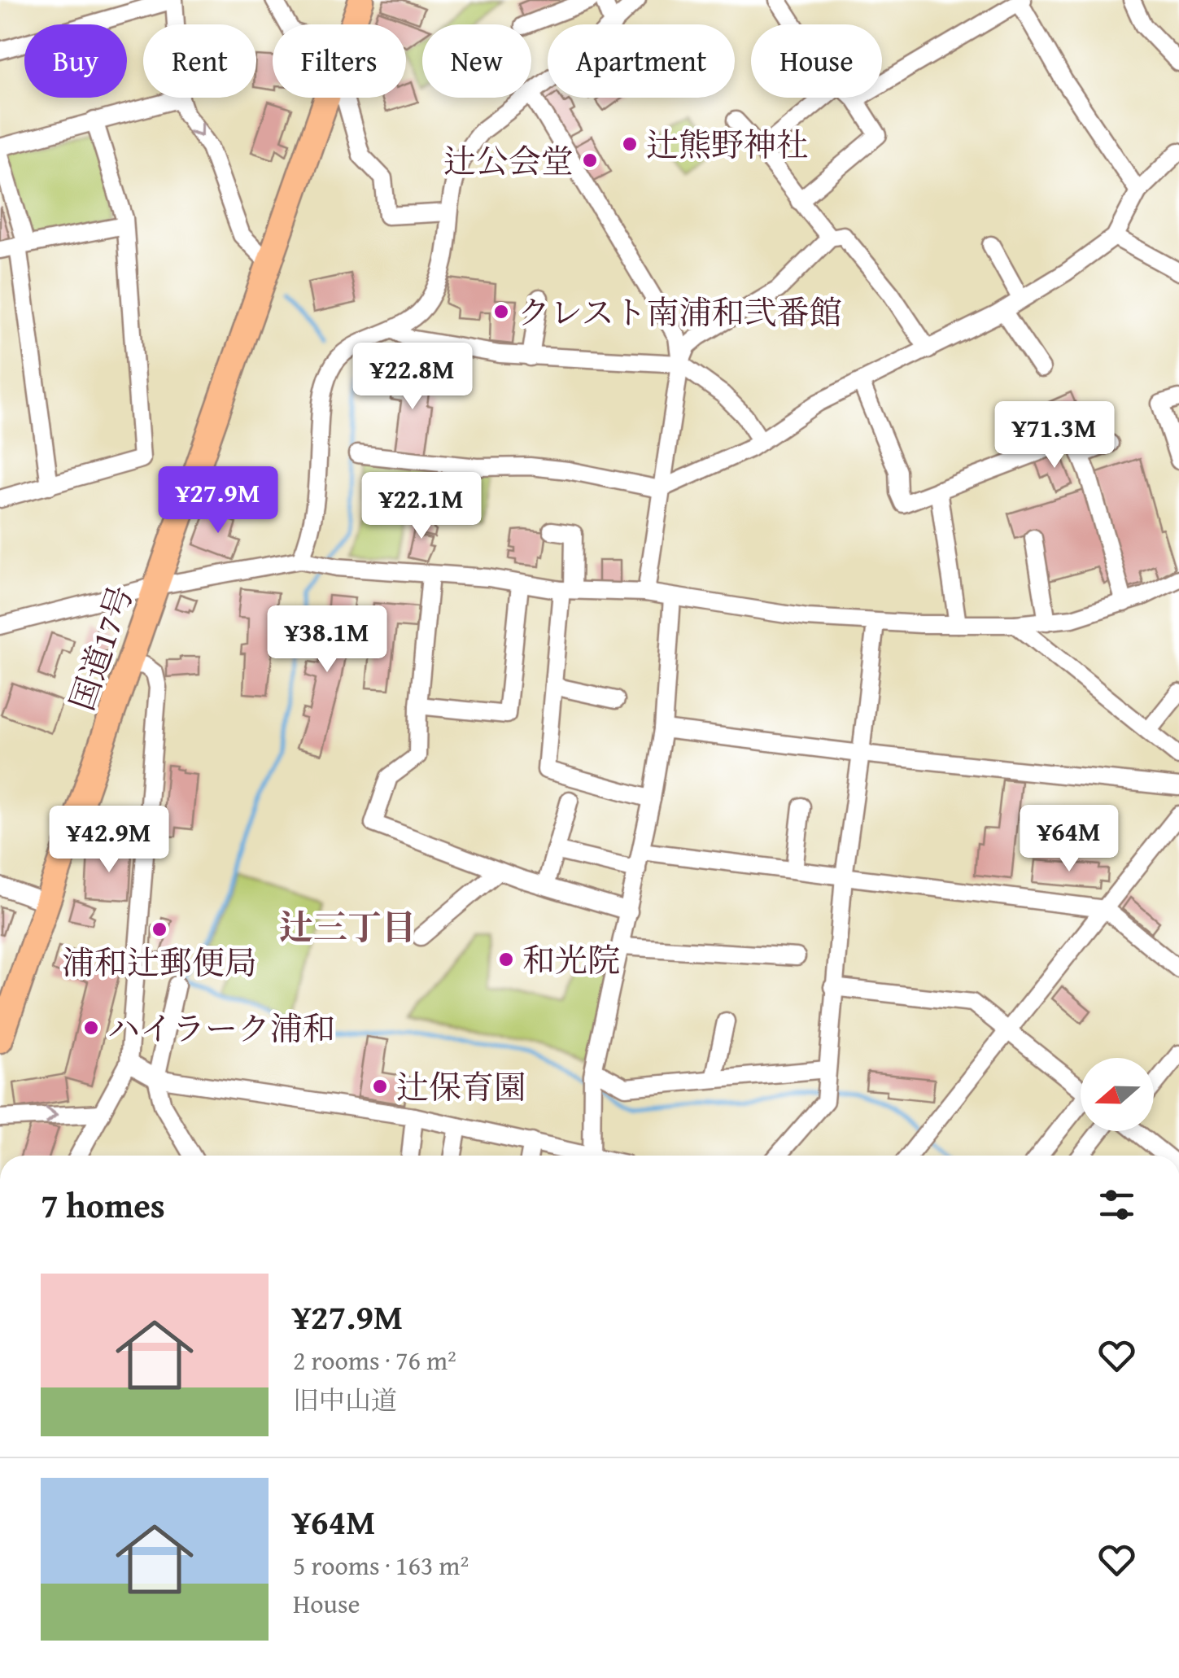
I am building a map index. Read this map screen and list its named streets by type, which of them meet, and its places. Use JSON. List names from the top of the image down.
{
  "streets": {
    "highway": ["国道17号"]
  },
  "districts": ["辻三丁目"],
  "places": [
    "辻熊野神社",
    "辻公会堂",
    "クレスト南浦和弐番館",
    "浦和辻郵便局",
    "和光院",
    "ハイラーク浦和",
    "辻保育園"
  ],
  "north": "left",
  "page": {
    "chip": [
      "Buy",
      "Rent",
      "Filters",
      "New",
      "Apartment",
      "House"
    ],
    "price": [
      "¥22.8M",
      "¥71.3M",
      "¥27.9M",
      "¥22.1M",
      "¥38.1M",
      "¥64M",
      "¥42.9M"
    ],
    "heading": "7 homes",
    "list": [
      {
        "name": "¥27.9M",
        "note": "2 rooms · 76 m² · 旧中山道"
      },
      {
        "name": "¥64M",
        "note": "5 rooms · 163 m² · House"
      }
    ]
  }
}
